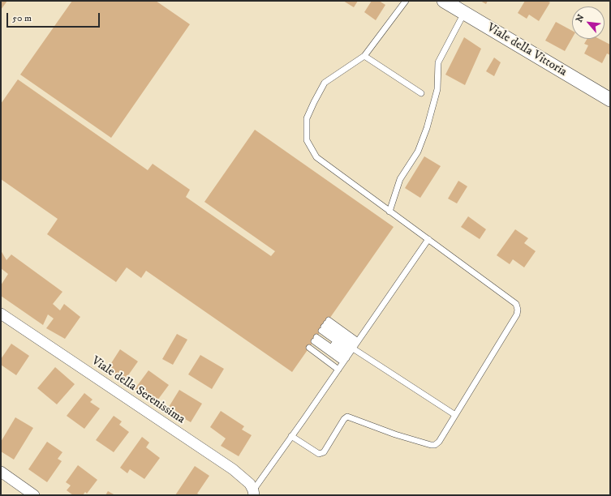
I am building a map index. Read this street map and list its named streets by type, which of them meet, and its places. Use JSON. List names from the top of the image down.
{
  "streets": {
    "street": ["Viale della Vittoria", "Viale della Serenissima"]
  },
  "scale_bar": "50 m",
  "north": "top left"
}
